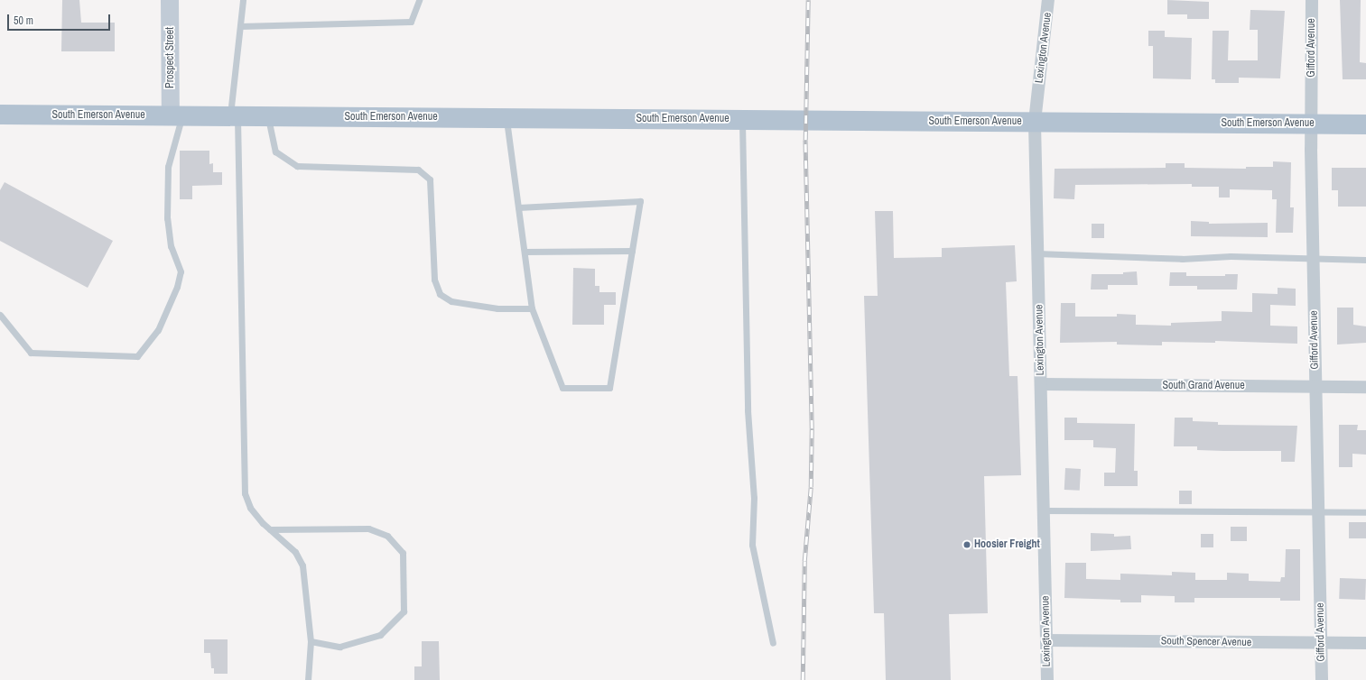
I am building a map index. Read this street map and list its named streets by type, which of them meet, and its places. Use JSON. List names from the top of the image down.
{
  "streets": {
    "main road": ["Prospect Street", "South Emerson Avenue"],
    "street": [
      "Lexington Avenue",
      "Gifford Avenue",
      "South Grand Avenue",
      "South Spencer Avenue"
    ]
  },
  "crossings": [
    ["Lexington Avenue", "South Emerson Avenue"],
    ["Lexington Avenue", "South Grand Avenue"],
    ["Lexington Avenue", "South Spencer Avenue"],
    ["Gifford Avenue", "South Emerson Avenue"],
    ["Gifford Avenue", "South Grand Avenue"],
    ["Gifford Avenue", "South Spencer Avenue"],
    ["Prospect Street", "South Emerson Avenue"]
  ],
  "places": ["Hoosier Freight"],
  "scale_bar": "50 m"
}
